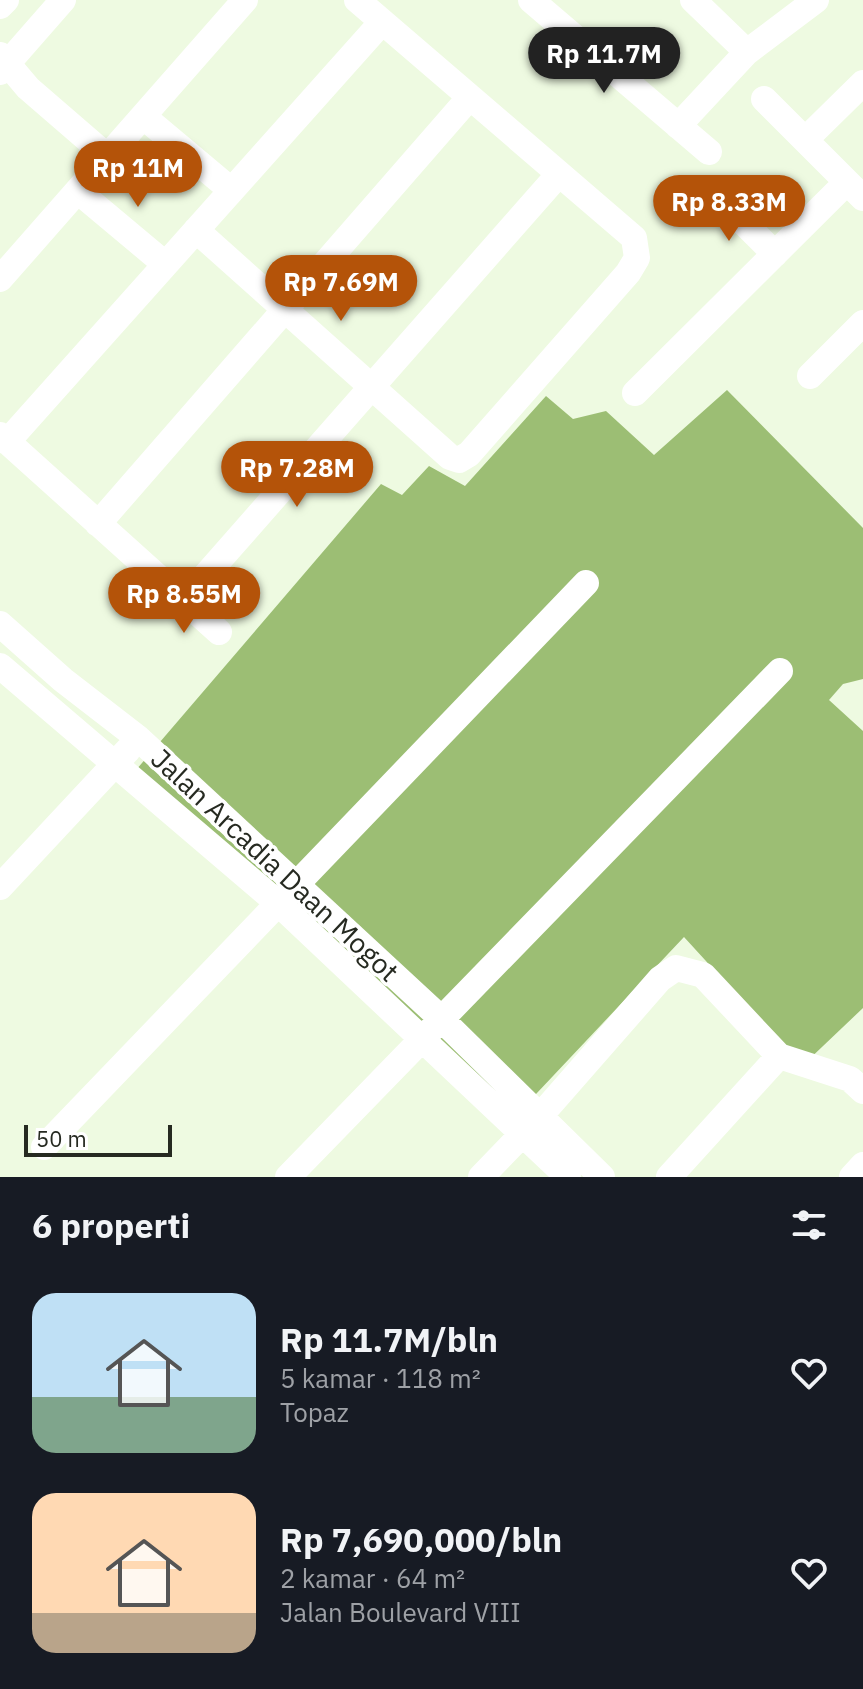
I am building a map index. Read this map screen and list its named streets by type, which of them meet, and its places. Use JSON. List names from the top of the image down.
{
  "streets": {
    "street": ["Jalan Arcadia Daan Mogot"]
  },
  "scale_bar": "50 m",
  "page": {
    "price": [
      "Rp 11.7M",
      "Rp 11M",
      "Rp 8.33M",
      "Rp 7.69M",
      "Rp 7.28M",
      "Rp 8.55M"
    ],
    "scale": "50 m",
    "heading": "6 properti",
    "list": [
      {
        "name": "Rp 11.7M/bln",
        "note": "5 kamar · 118 m² · Topaz"
      },
      {
        "name": "Rp 7,690,000/bln",
        "note": "2 kamar · 64 m² · Jalan Boulevard VIII"
      }
    ]
  }
}
